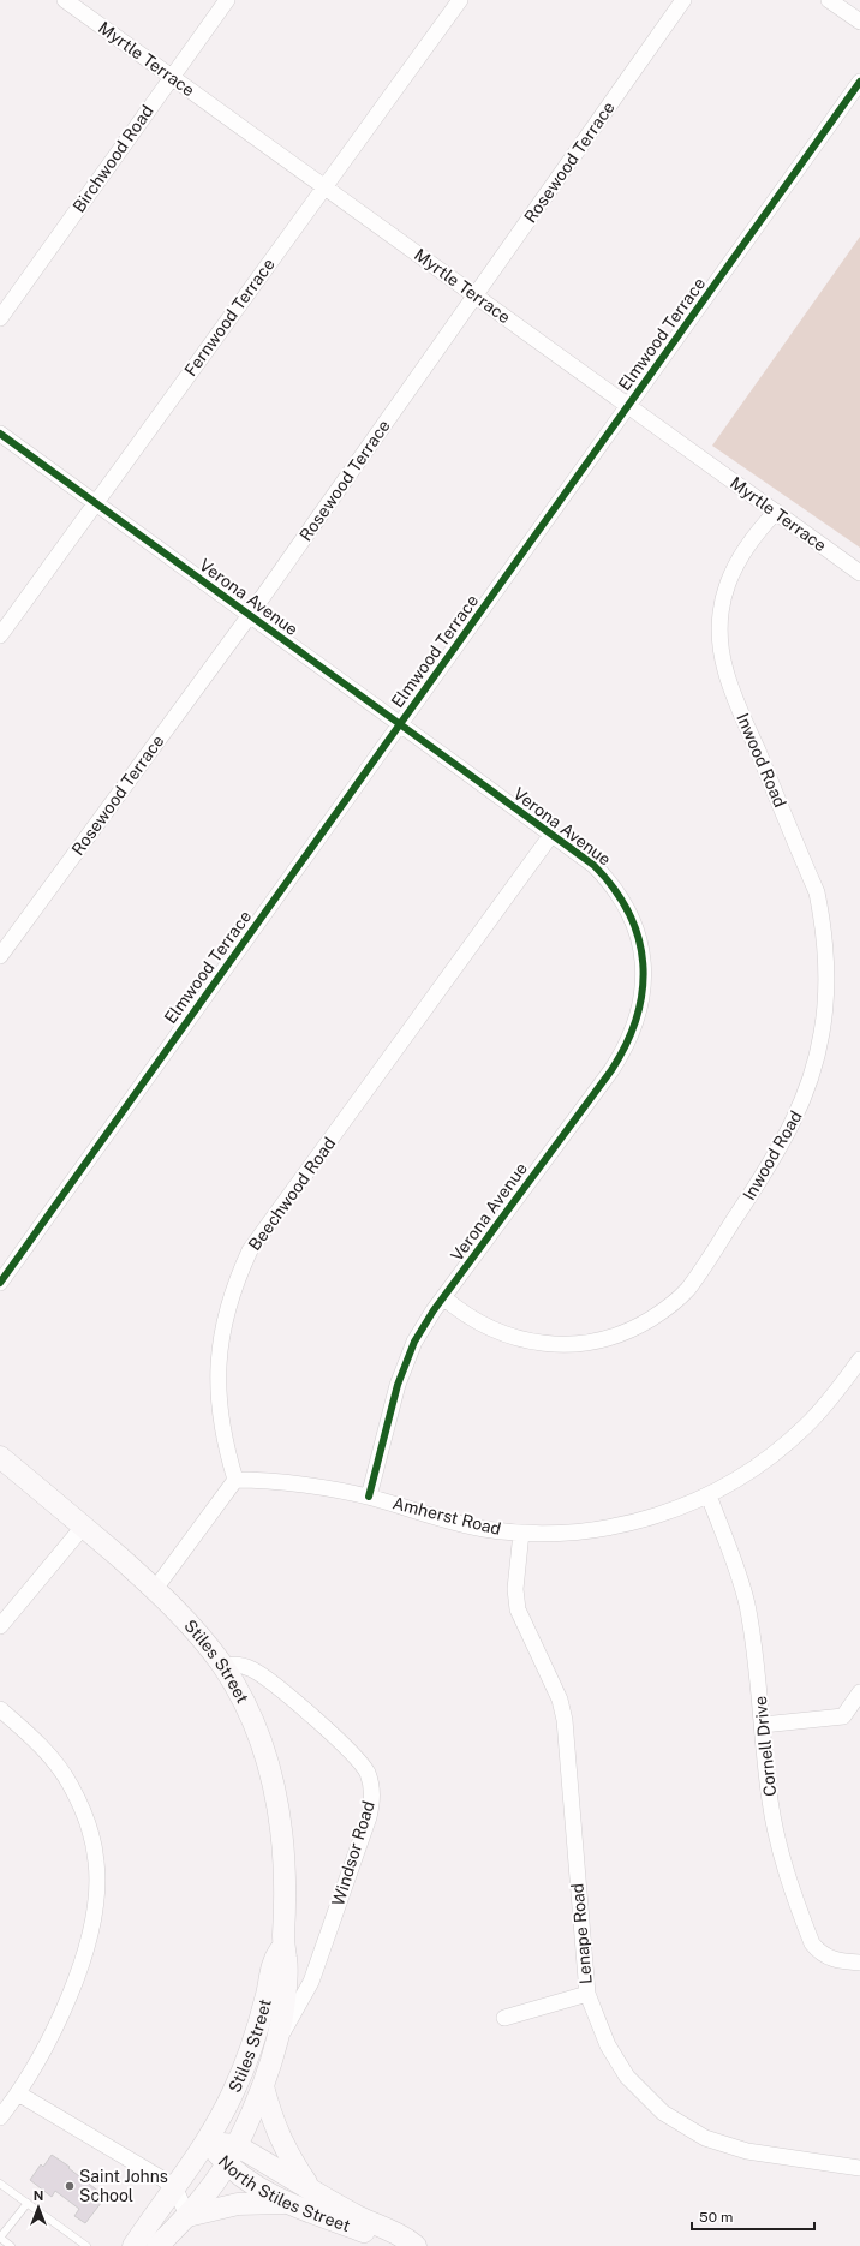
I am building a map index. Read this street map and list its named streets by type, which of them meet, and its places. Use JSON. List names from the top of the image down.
{
  "streets": {
    "main road": ["Stiles Street", "North Stiles Street"],
    "street": [
      "Myrtle Terrace",
      "Birchwood Road",
      "Rosewood Terrace",
      "Fernwood Terrace",
      "Elmwood Terrace",
      "Verona Avenue",
      "Inwood Road",
      "Beechwood Road",
      "Amherst Road",
      "Cornell Drive",
      "Windsor Road",
      "Lenape Road"
    ]
  },
  "crossings": [
    ["Myrtle Terrace", "Birchwood Road"],
    ["Myrtle Terrace", "Rosewood Terrace"],
    ["Myrtle Terrace", "Fernwood Terrace"],
    ["Myrtle Terrace", "Elmwood Terrace"],
    ["Myrtle Terrace", "Inwood Road"],
    ["Rosewood Terrace", "Verona Avenue"],
    ["Fernwood Terrace", "Verona Avenue"],
    ["Elmwood Terrace", "Verona Avenue"],
    ["Verona Avenue", "Inwood Road"],
    ["Verona Avenue", "Beechwood Road"],
    ["Verona Avenue", "Amherst Road"],
    ["Beechwood Road", "Amherst Road"],
    ["Amherst Road", "Cornell Drive"],
    ["Amherst Road", "Lenape Road"],
    ["Stiles Street", "Windsor Road"],
    ["Stiles Street", "North Stiles Street"]
  ],
  "places": ["Saint Johns School"],
  "scale_bar": "50 m",
  "north": "top"
}
